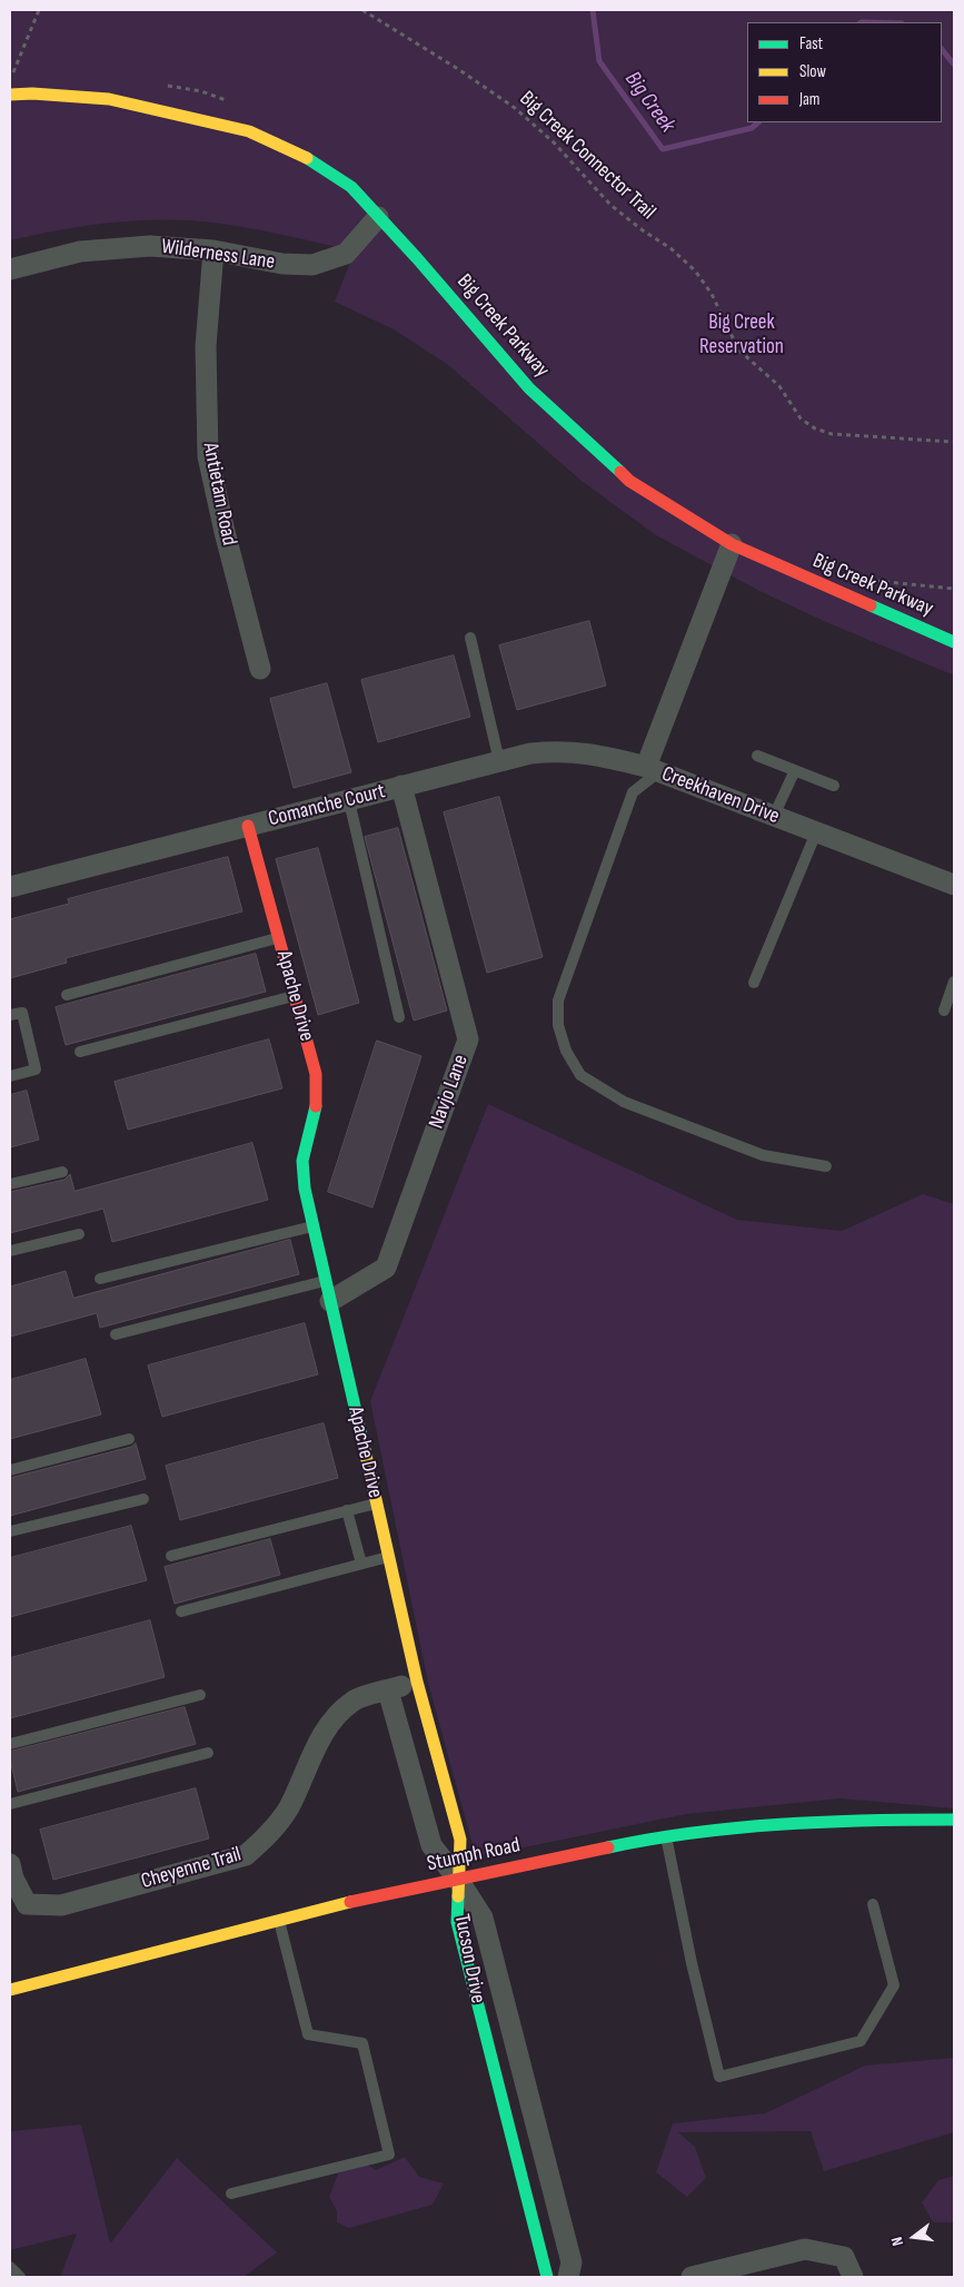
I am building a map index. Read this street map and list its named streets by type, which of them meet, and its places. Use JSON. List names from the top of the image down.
{
  "streets": {
    "street": [
      "Wilderness Lane",
      "Big Creek Parkway",
      "Antietam Road",
      "Creekhaven Drive",
      "Comanche Court",
      "Apache Drive",
      "Navjo Lane",
      "Stumph Road",
      "Cheyenne Trail",
      "Tucson Drive"
    ],
    "path": ["Big Creek Connector Trail"]
  },
  "crossings": [
    ["Wilderness Lane", "Big Creek Parkway"],
    ["Wilderness Lane", "Antietam Road"],
    ["Big Creek Parkway", "Creekhaven Drive"],
    ["Creekhaven Drive", "Comanche Court"],
    ["Comanche Court", "Apache Drive"],
    ["Comanche Court", "Navjo Lane"],
    ["Apache Drive", "Navjo Lane"],
    ["Apache Drive", "Stumph Road"],
    ["Apache Drive", "Cheyenne Trail"],
    ["Apache Drive", "Tucson Drive"],
    ["Stumph Road", "Tucson Drive"]
  ],
  "water": ["Big Creek"],
  "parks": ["Big Creek Reservation"],
  "legend": ["Fast", "Slow", "Jam"],
  "north": "left"
}
